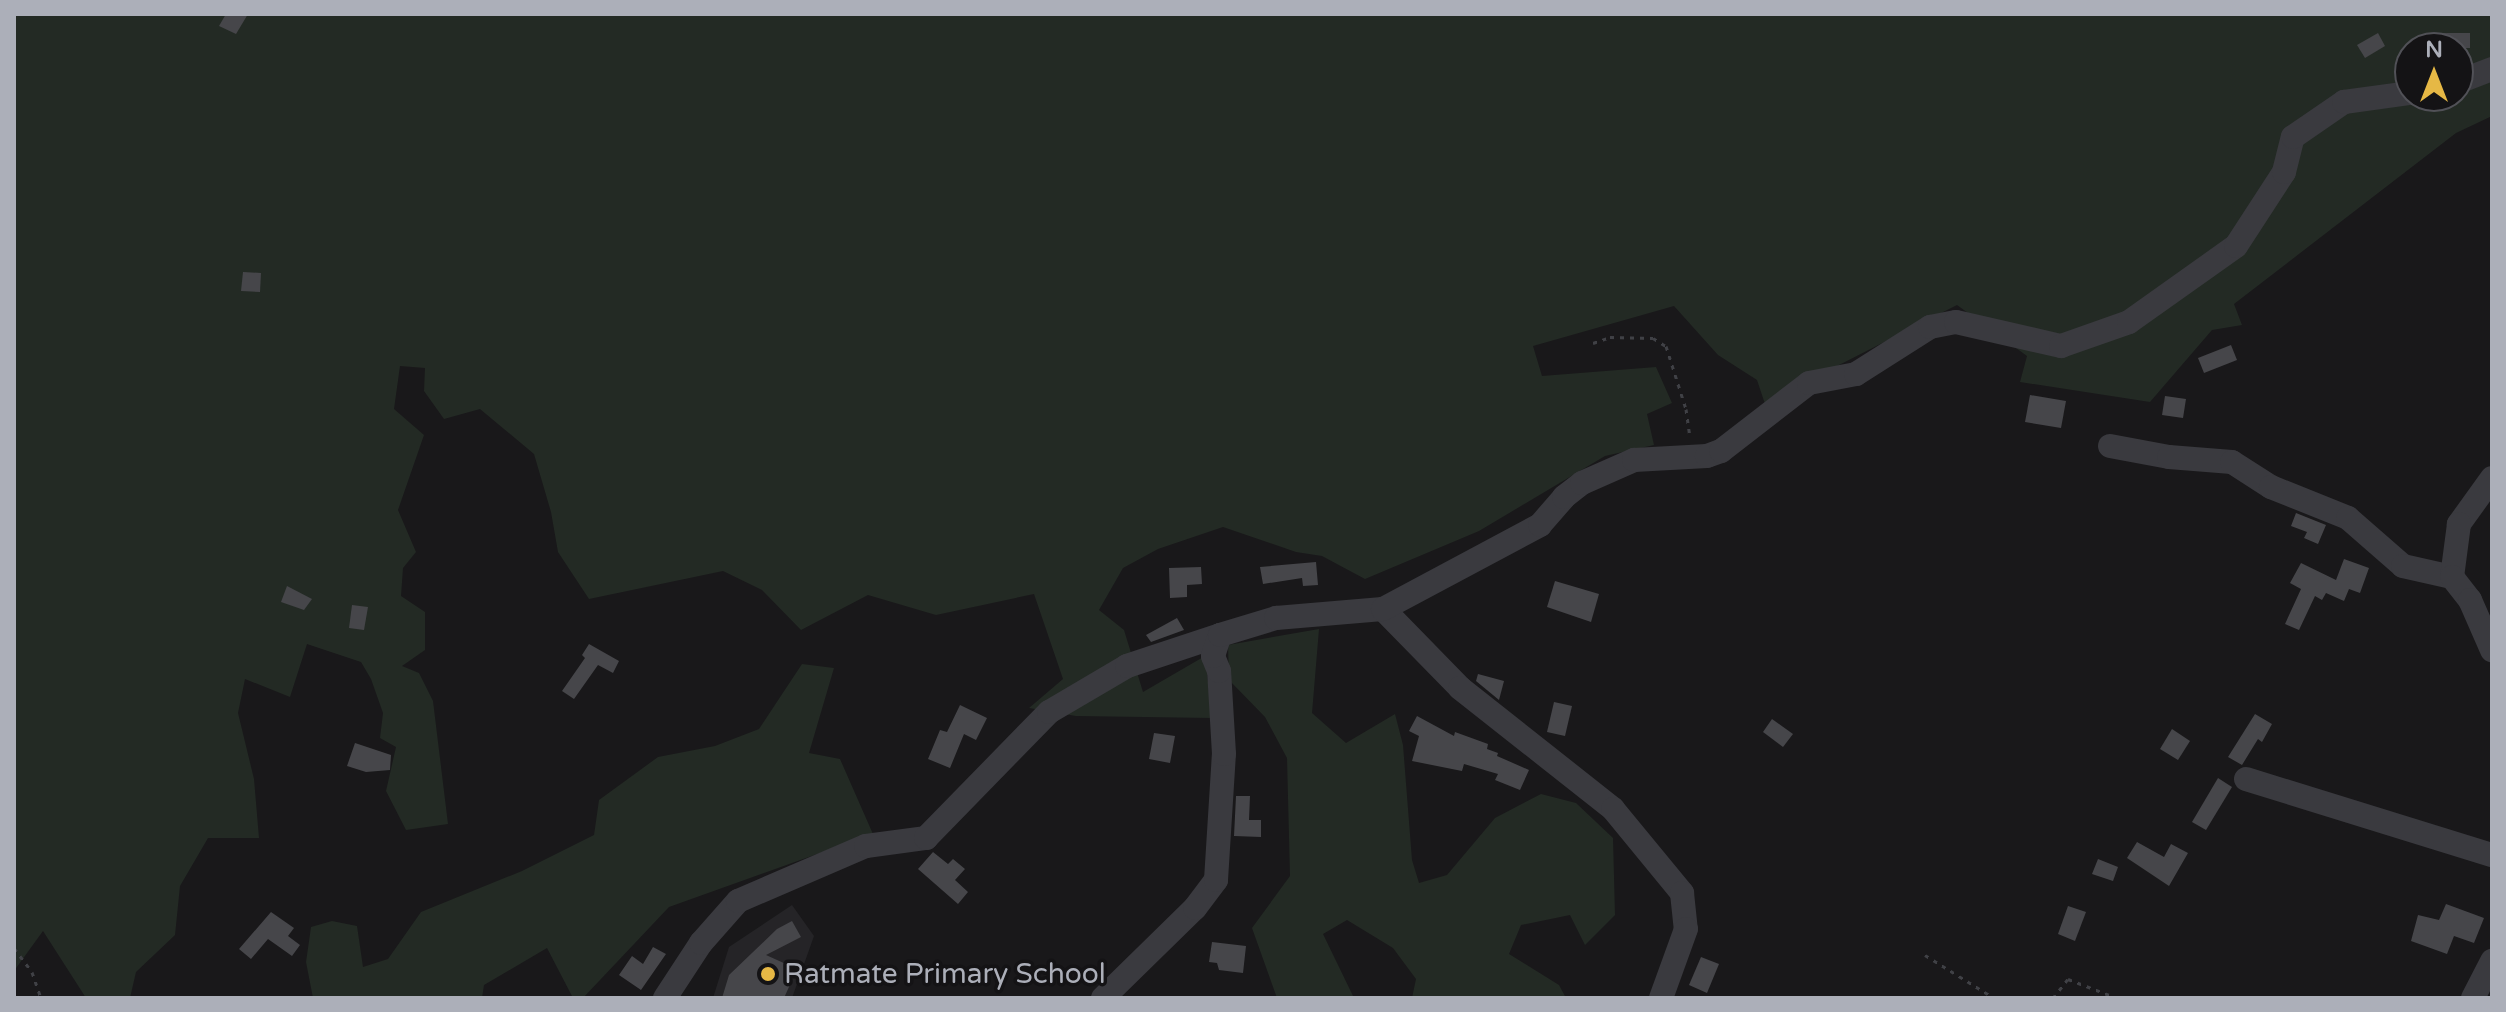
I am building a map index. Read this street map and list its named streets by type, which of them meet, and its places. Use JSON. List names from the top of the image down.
{
  "places": ["Ratmate Primary School"],
  "north": "top"
}
